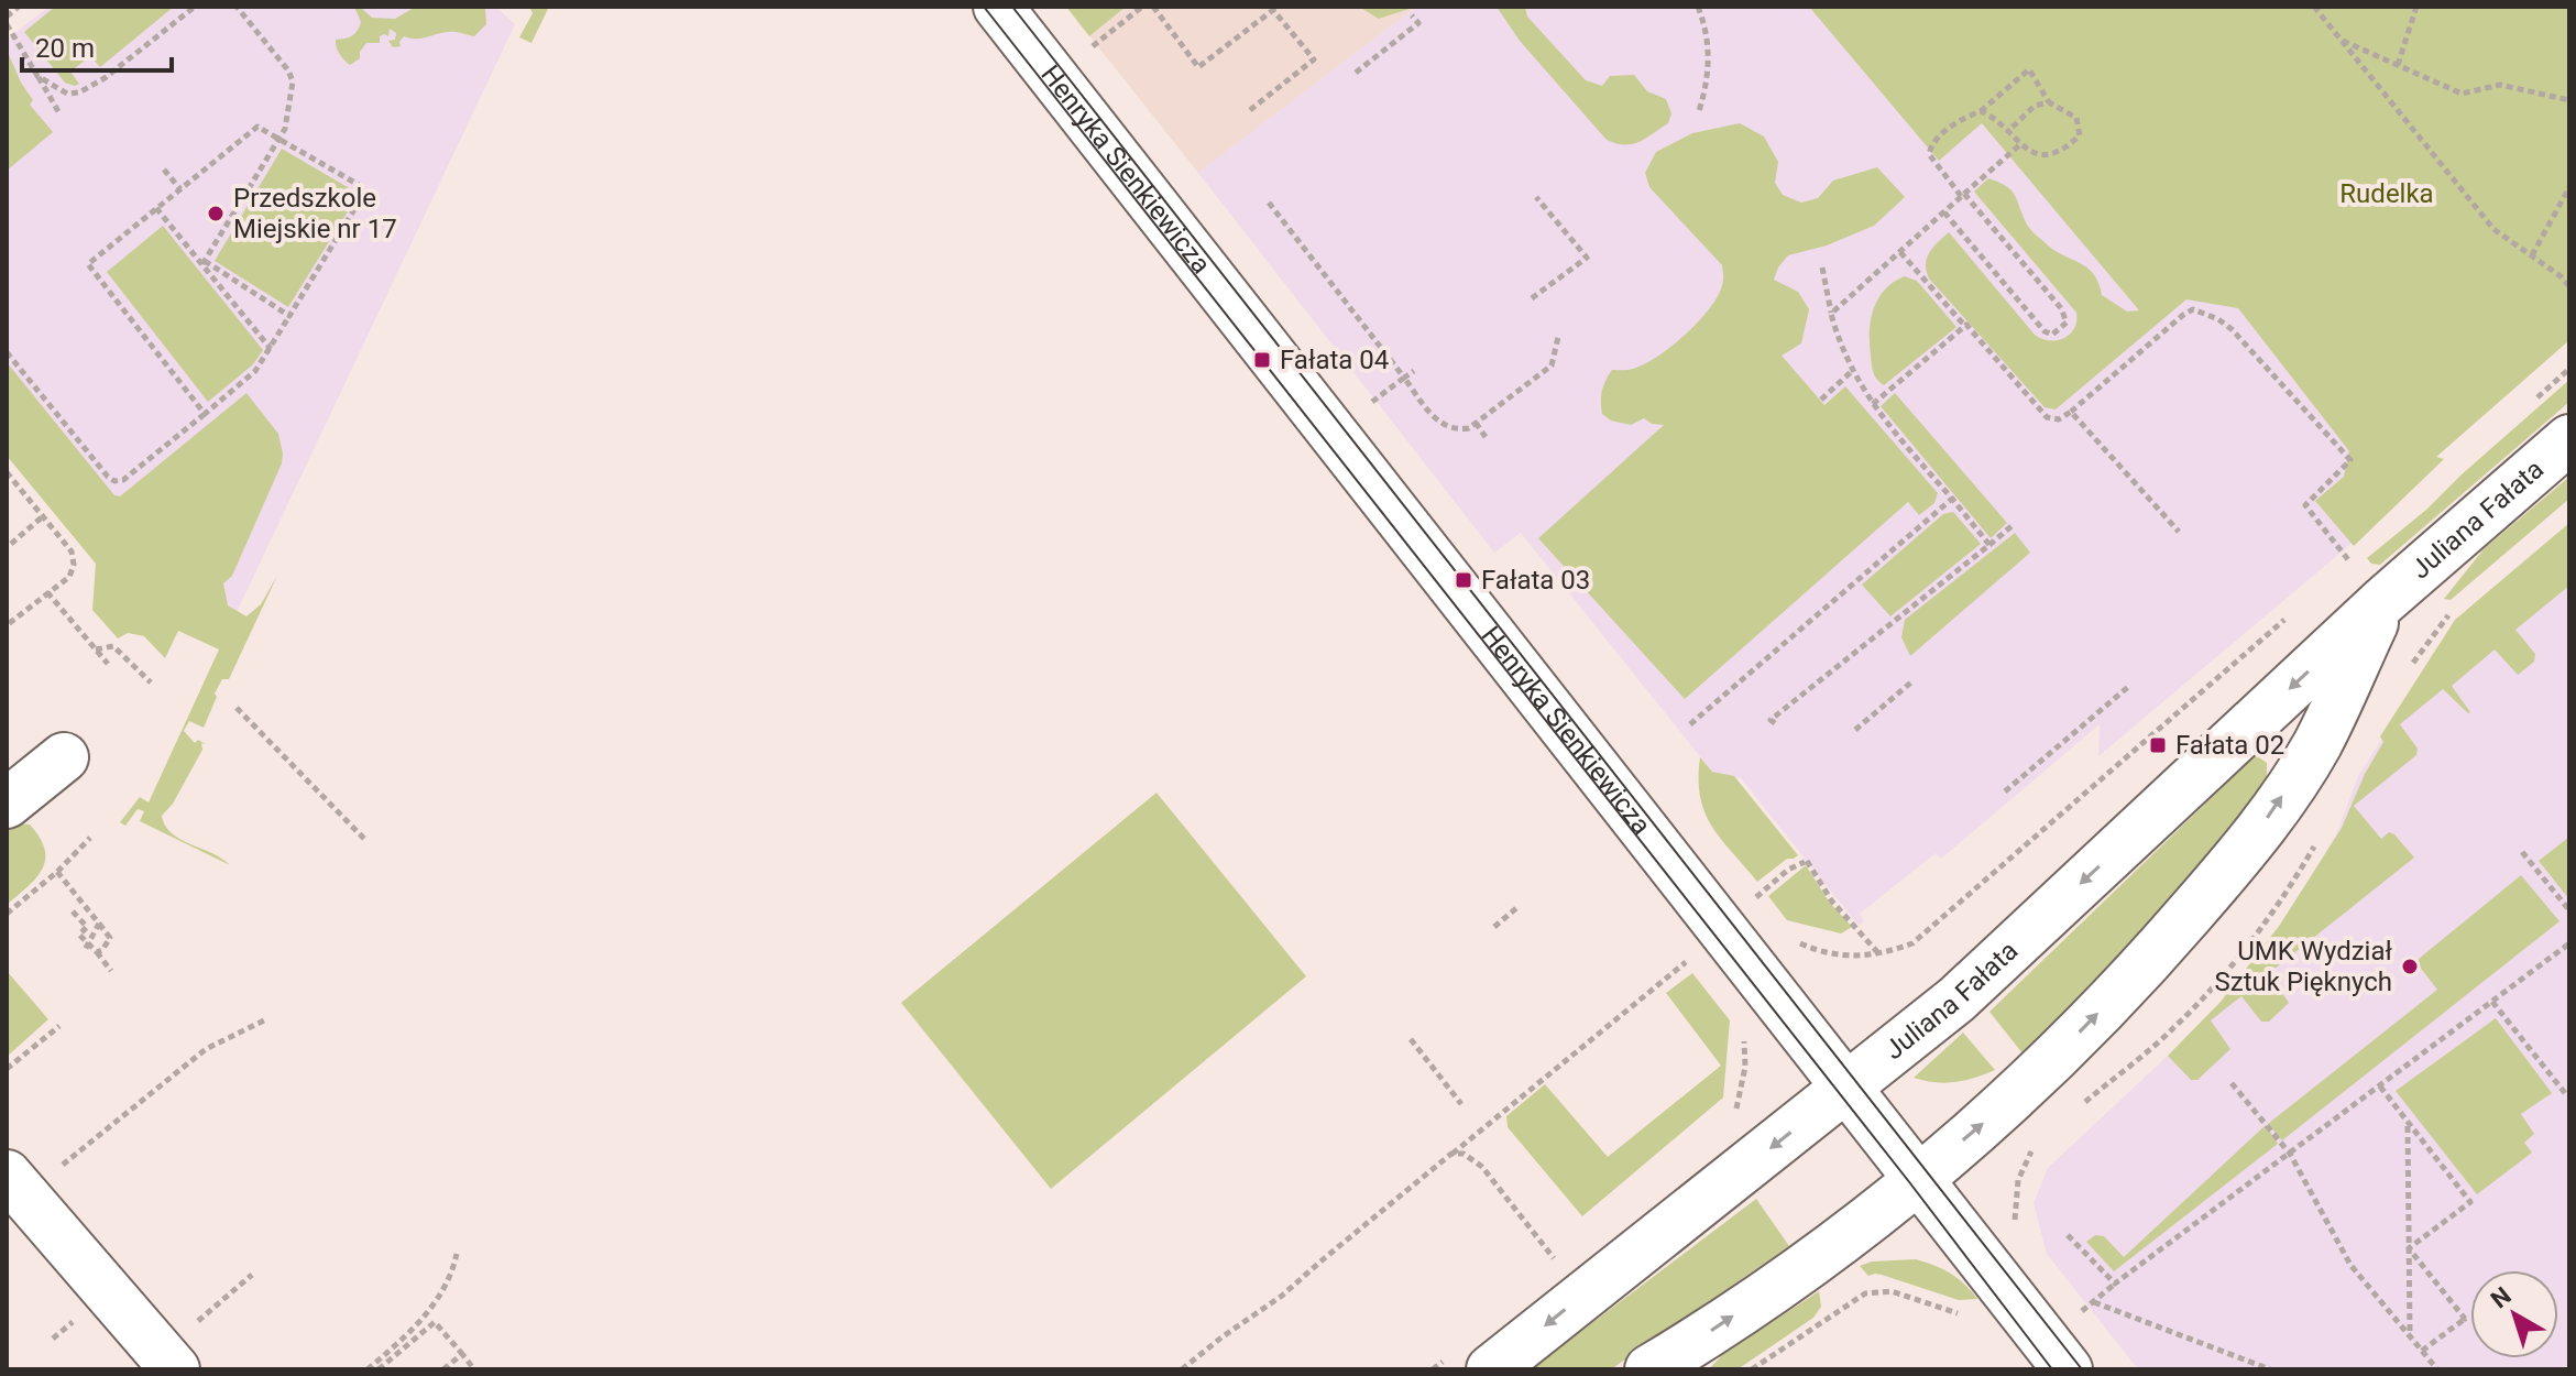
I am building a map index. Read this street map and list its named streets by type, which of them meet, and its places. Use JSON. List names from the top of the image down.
{
  "streets": {
    "street": ["Henryka Sienkiewicza", "Juliana Fałata"]
  },
  "crossings": [
    ["Henryka Sienkiewicza", "Juliana Fałata"]
  ],
  "parks": ["Rudelka"],
  "places": {
    "other": ["Przedszkole Miejskie nr 17", "UMK Wydział Sztuk Pięknych"],
    "transit": ["Fałata 04", "Fałata 03", "Fałata 02"]
  },
  "scale_bar": "20 m",
  "north": "top left"
}
